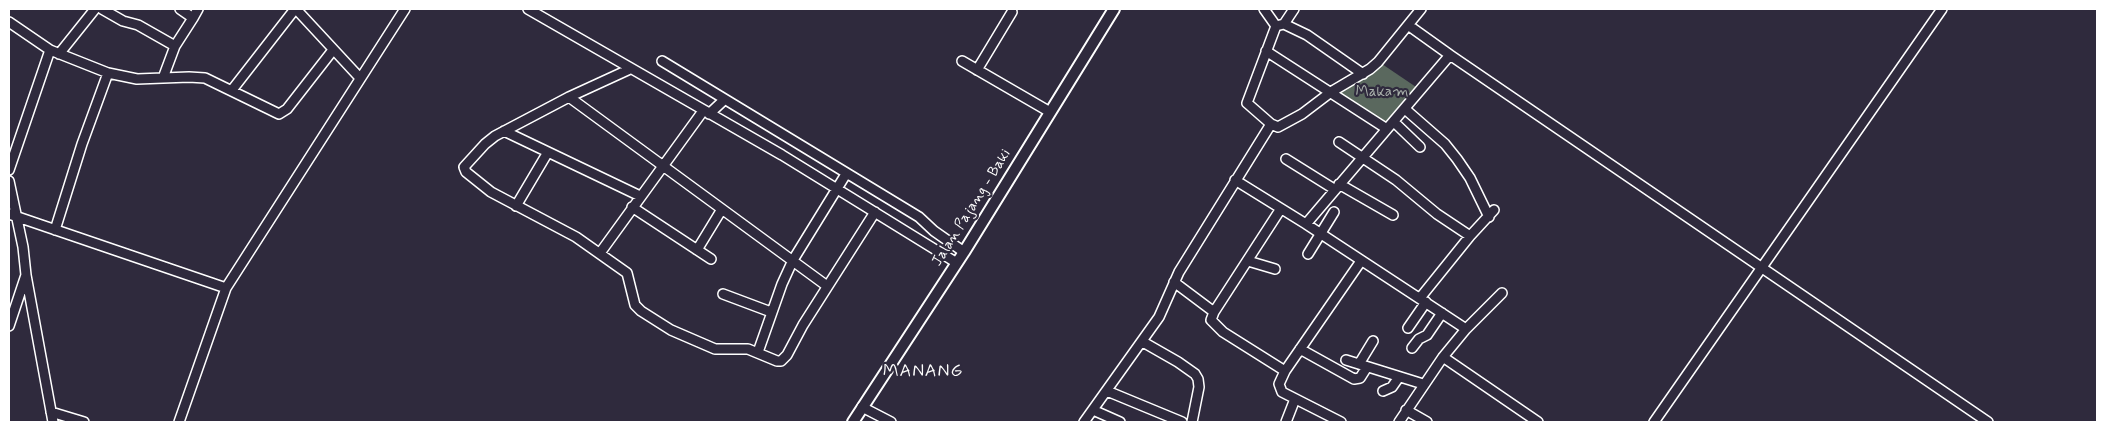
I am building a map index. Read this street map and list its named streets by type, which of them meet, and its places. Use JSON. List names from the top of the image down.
{
  "streets": {
    "main road": ["Jalan Pajang - Baki"]
  },
  "districts": ["MANANG"],
  "parks": ["Makam"]
}
